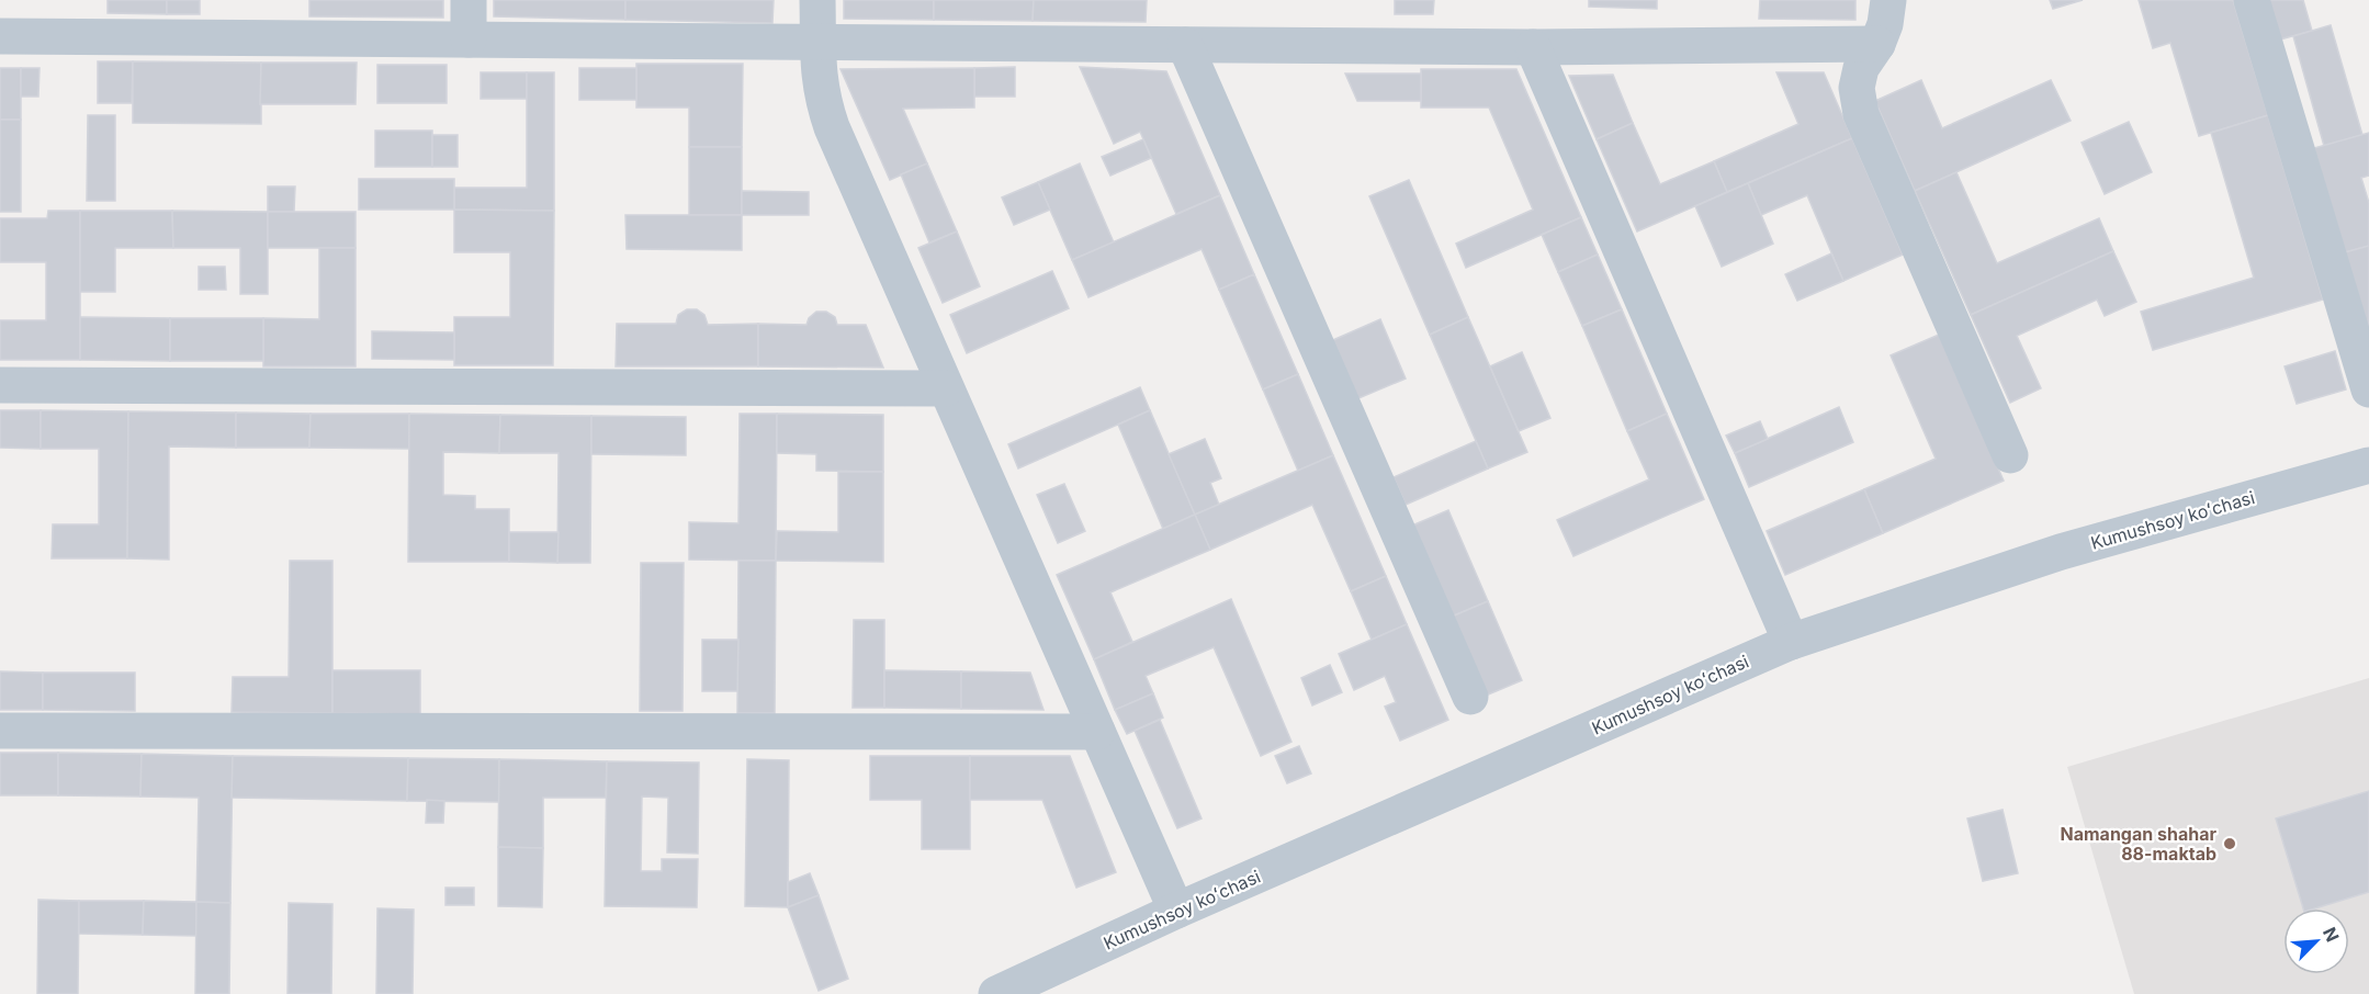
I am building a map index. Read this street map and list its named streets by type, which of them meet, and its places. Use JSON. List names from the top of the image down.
{
  "streets": {
    "street": ["Kumushsoy koʻchasi"]
  },
  "places": ["Namangan shahar 88-maktab"],
  "north": "top right"
}
